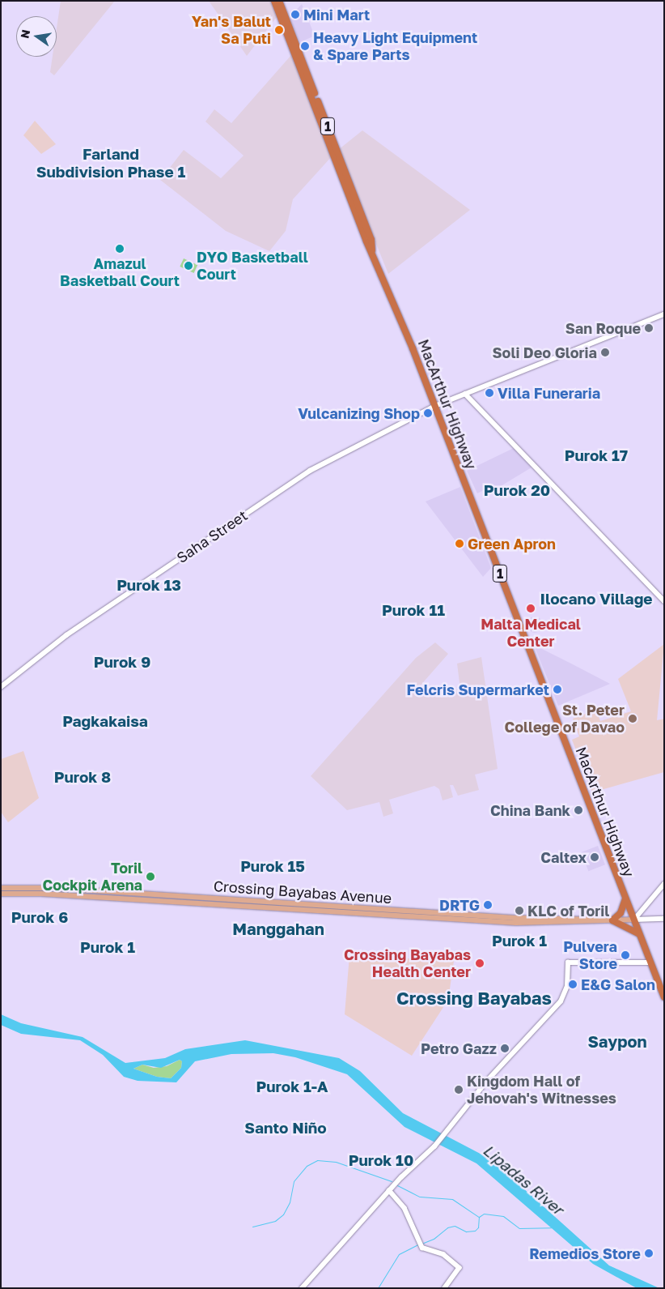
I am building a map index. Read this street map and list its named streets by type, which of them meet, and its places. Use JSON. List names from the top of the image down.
{
  "streets": {
    "highway": ["1", "MacArthur Highway"],
    "main road": ["Crossing Bayabas Avenue"],
    "street": ["Saha Street"]
  },
  "crossings": [
    ["MacArthur Highway", "Saha Street"],
    ["MacArthur Highway", "Crossing Bayabas Avenue"]
  ],
  "districts": [
    "Farland Subdivision Phase 1",
    "Purok 17",
    "Purok 20",
    "Purok 13",
    "Ilocano Village",
    "Purok 11",
    "Purok 9",
    "Pagkakaisa",
    "Purok 8",
    "Purok 15",
    "Purok 6",
    "Manggahan",
    "Purok 1",
    "Purok 1",
    "Crossing Bayabas",
    "Saypon",
    "Purok 1-A",
    "Santo Niño",
    "Purok 10"
  ],
  "water": ["Lipadas River"],
  "places": [
    "Mini Mart",
    "Yan's Balut Sa Puti",
    "Heavy Light Equipment & Spare Parts",
    "Amazul Basketball Court",
    "DYO Basketball Court",
    "San Roque",
    "Soli Deo Gloria",
    "Villa Funeraria",
    "Vulcanizing Shop",
    "Green Apron",
    "Malta Medical Center",
    "Felcris Supermarket",
    "St. Peter College of Davao",
    "China Bank",
    "Caltex",
    "Toril Cockpit Arena",
    "DRTG",
    "KLC of Toril",
    "Pulvera Store",
    "Crossing Bayabas Health Center",
    "E&G Salon",
    "Petro Gazz",
    "Kingdom Hall of Jehovah's Witnesses",
    "Remedios Store"
  ],
  "north": "left"
}
